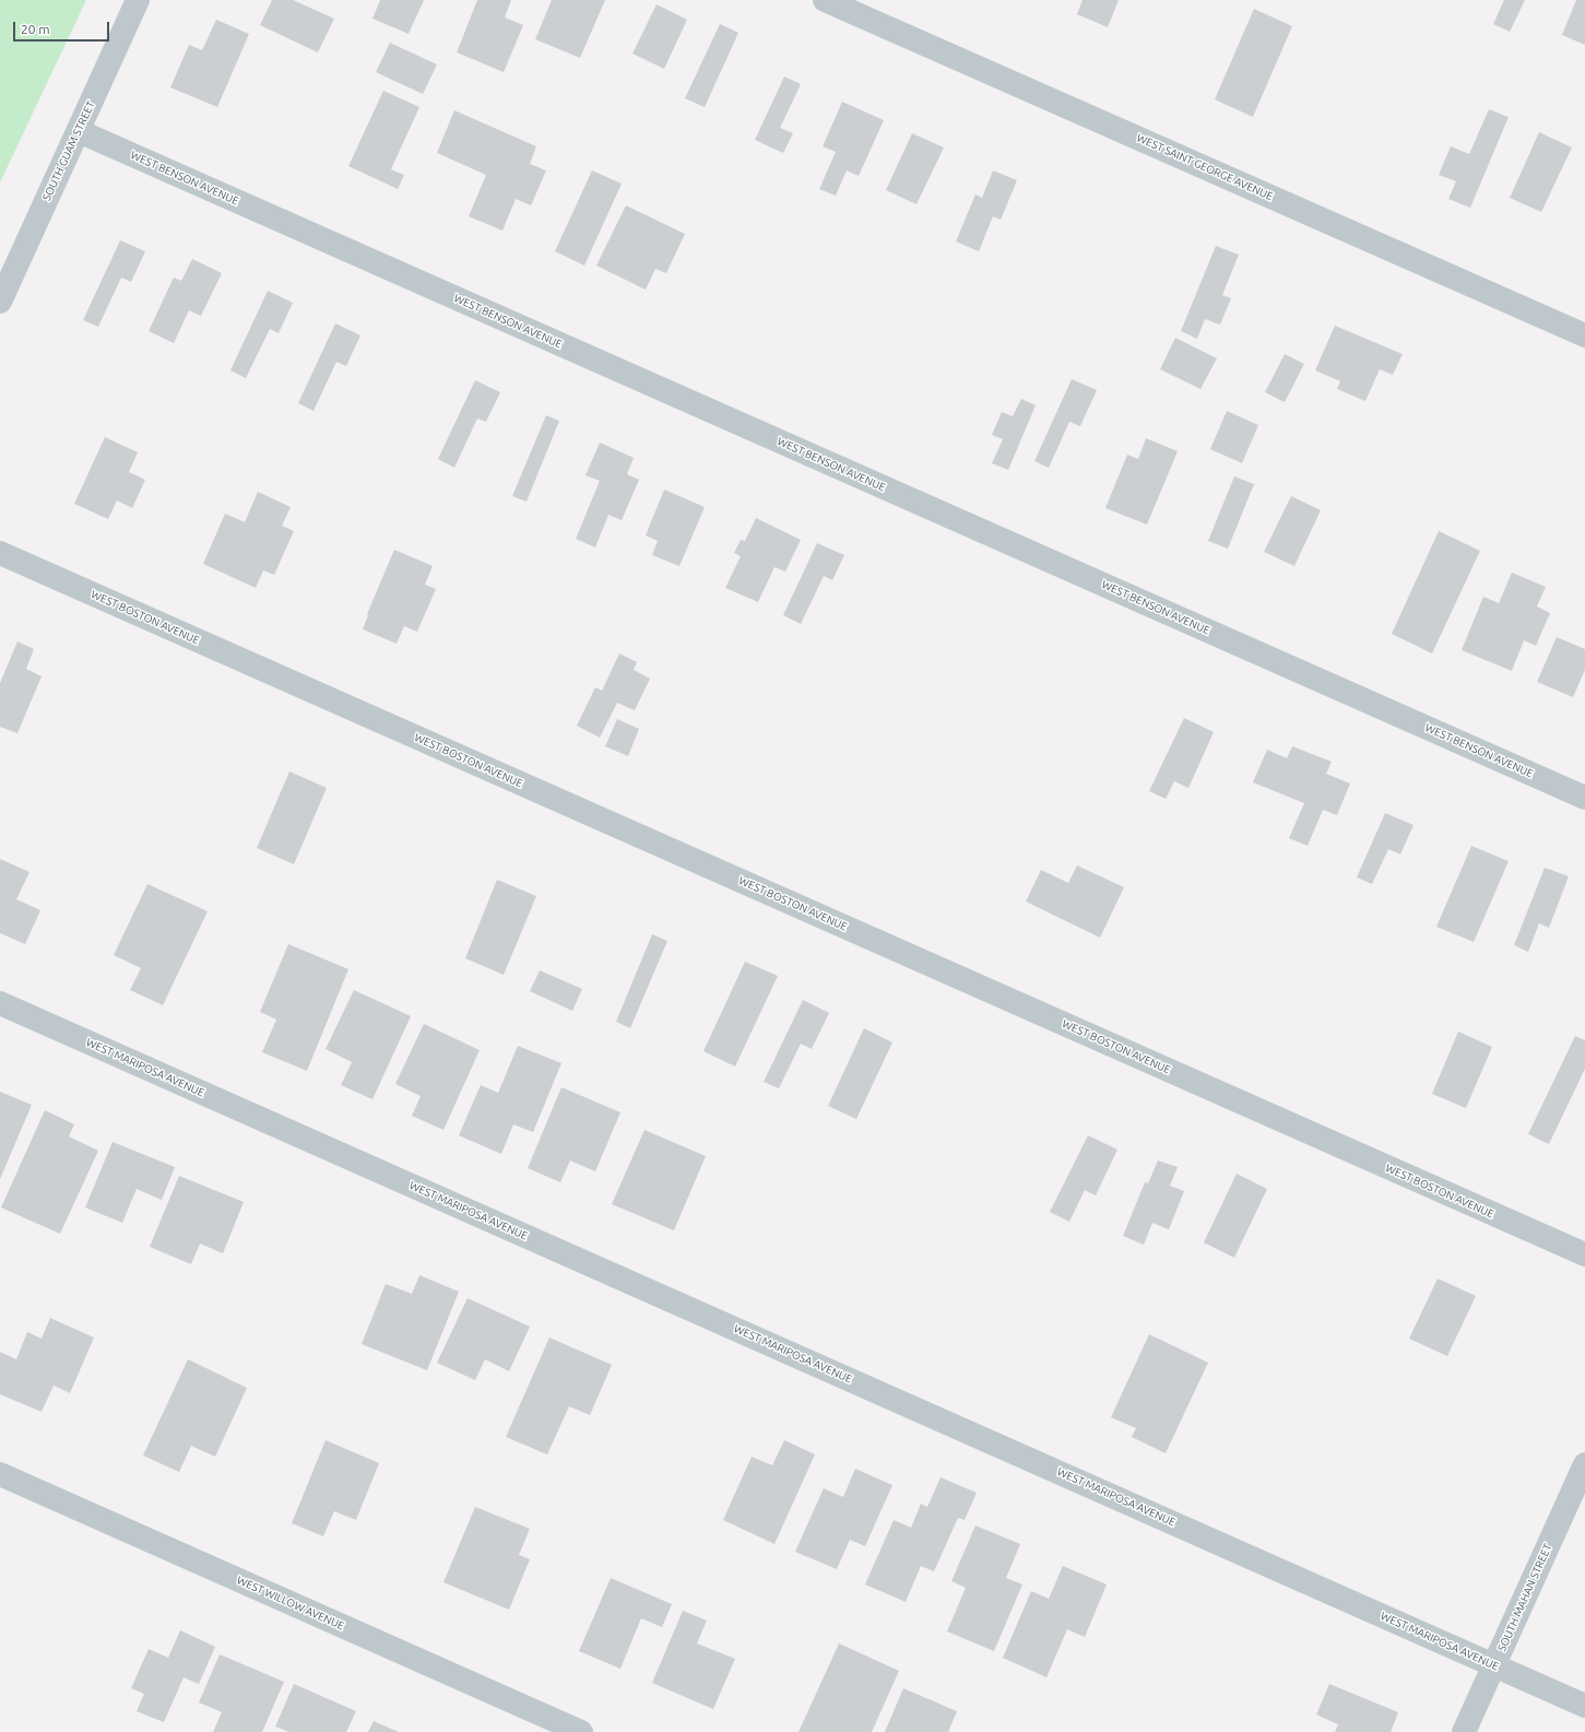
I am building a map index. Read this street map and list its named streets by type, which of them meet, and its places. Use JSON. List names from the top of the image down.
{
  "streets": {
    "street": [
      "SOUTH GUAM STREET",
      "WEST SAINT GEORGE AVENUE",
      "WEST BENSON AVENUE",
      "WEST BOSTON AVENUE",
      "WEST MARIPOSA AVENUE",
      "SOUTH MAHAN STREET",
      "WEST WILLOW AVENUE"
    ]
  },
  "crossings": [
    ["SOUTH GUAM STREET", "WEST BENSON AVENUE"],
    ["WEST MARIPOSA AVENUE", "SOUTH MAHAN STREET"]
  ],
  "scale_bar": "20 m"
}
